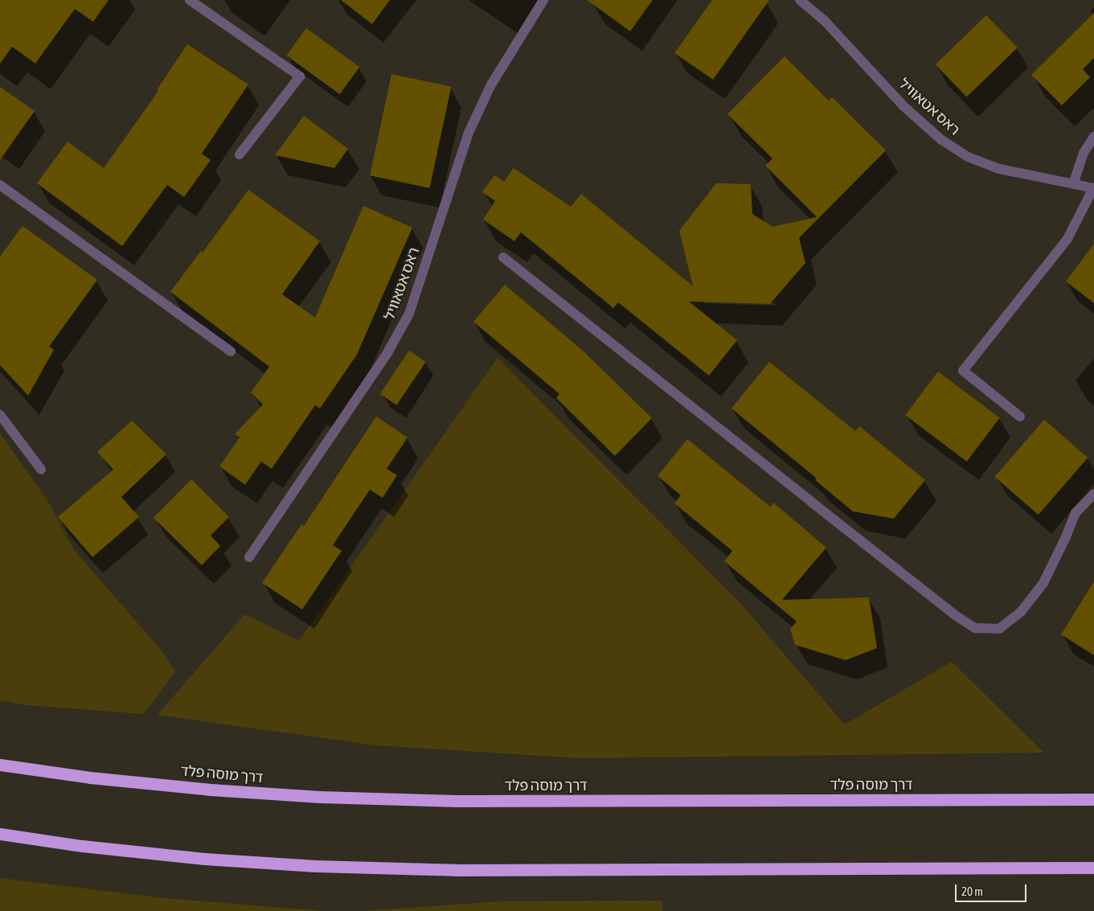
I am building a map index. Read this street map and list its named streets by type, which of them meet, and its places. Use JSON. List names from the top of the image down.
{
  "streets": {
    "highway": ["דרך מוסה פלד"],
    "street": ["ראס אטאוויל"]
  },
  "scale_bar": "20 m"
}
